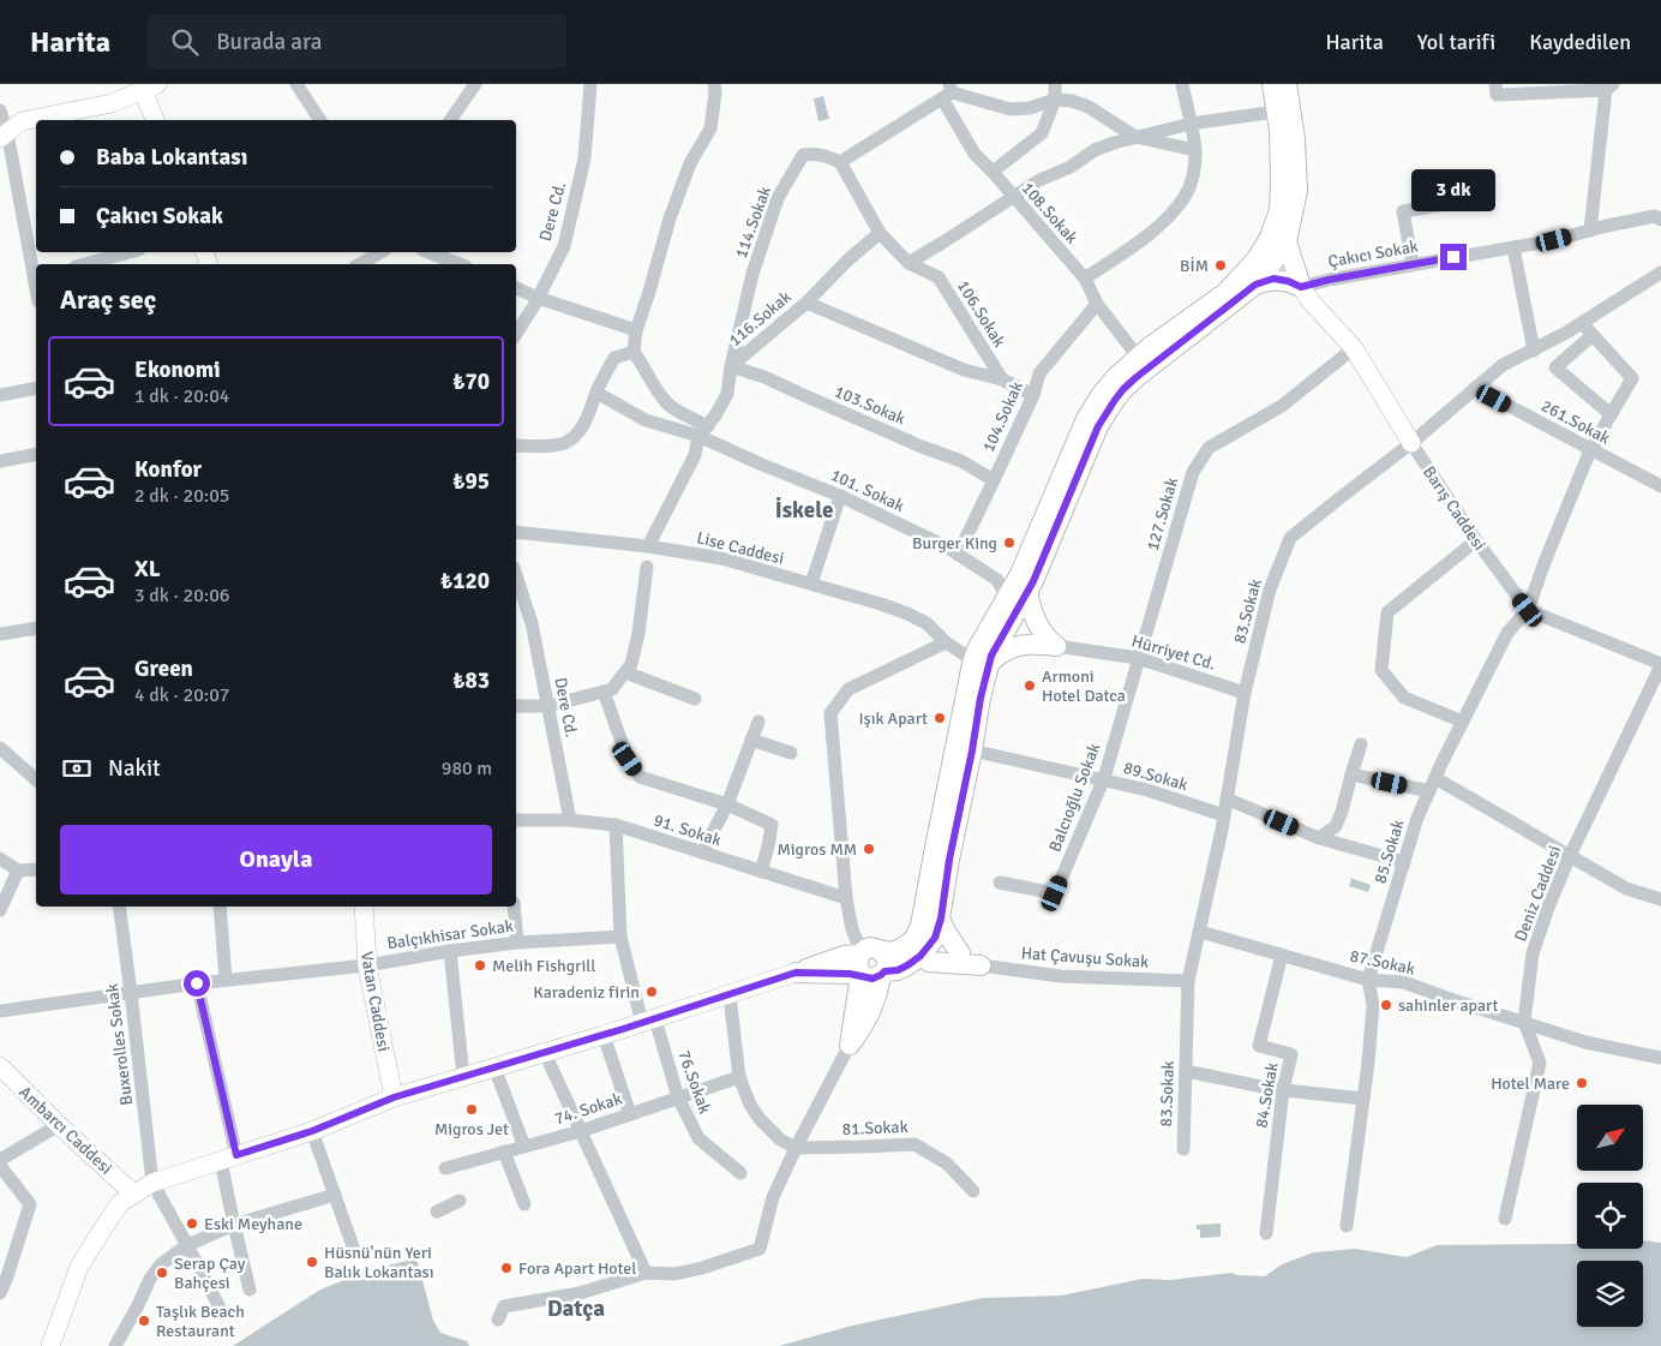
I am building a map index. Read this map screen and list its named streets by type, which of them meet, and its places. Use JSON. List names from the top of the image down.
{
  "streets": {
    "main road": ["Barış Caddesi", "Vatan Caddesi", "Ambarcı Caddesi"],
    "street": [
      "Dere Cd.",
      "108.Sokak",
      "114.Sokak",
      "Çakıcı Sokak",
      "106.Sokak",
      "116.Sokak",
      "103.Sokak",
      "104.Sokak",
      "261.Sokak",
      "101. Sokak",
      "127.Sokak",
      "Lise Caddesi",
      "83.Sokak",
      "Hürriyet Cd.",
      "89.Sokak",
      "Balcıoğlu Sokak",
      "91. Sokak",
      "85.Sokak",
      "Deniz Caddesi",
      "Balçıkhisar Sokak",
      "Hat Çavuşu Sokak",
      "87.Sokak",
      "Buxerolles Sokak",
      "76.Sokak",
      "84.Sokak",
      "74. Sokak",
      "81.Sokak"
    ]
  },
  "crossings": [
    ["Dere Cd.", "91. Sokak"],
    ["108.Sokak", "104.Sokak"],
    ["114.Sokak", "106.Sokak"],
    ["114.Sokak", "116.Sokak"],
    ["114.Sokak", "103.Sokak"],
    ["Çakıcı Sokak", "Barış Caddesi"],
    ["106.Sokak", "116.Sokak"],
    ["116.Sokak", "103.Sokak"],
    ["116.Sokak", "101. Sokak"],
    ["116.Sokak", "Lise Caddesi"],
    ["103.Sokak", "104.Sokak"],
    ["104.Sokak", "101. Sokak"],
    ["261.Sokak", "83.Sokak"],
    ["261.Sokak", "85.Sokak"],
    ["Barış Caddesi", "127.Sokak"],
    ["Barış Caddesi", "83.Sokak"],
    ["Barış Caddesi", "85.Sokak"],
    ["127.Sokak", "Hürriyet Cd."],
    ["127.Sokak", "Balcıoğlu Sokak"],
    ["83.Sokak", "Hürriyet Cd."],
    ["83.Sokak", "89.Sokak"],
    ["83.Sokak", "Hat Çavuşu Sokak"],
    ["83.Sokak", "87.Sokak"],
    ["Hürriyet Cd.", "Balcıoğlu Sokak"],
    ["89.Sokak", "Balcıoğlu Sokak"],
    ["91. Sokak", "76.Sokak"],
    ["85.Sokak", "87.Sokak"],
    ["Deniz Caddesi", "87.Sokak"],
    ["Balçıkhisar Sokak", "Vatan Caddesi"],
    ["Balçıkhisar Sokak", "Buxerolles Sokak"],
    ["Balçıkhisar Sokak", "76.Sokak"],
    ["87.Sokak", "84.Sokak"],
    ["76.Sokak", "74. Sokak"]
  ],
  "districts": ["İskele", "Datça"],
  "places": [
    "BİM",
    "Burger King",
    "Armoni Hotel Datca",
    "Işık Apart",
    "Migros MM",
    "Melih Fishgrill",
    "Karadeniz firin",
    "sahinler apart",
    "Hotel Mare",
    "Migros Jet",
    "Eski Meyhane",
    "Hüsnü'nün Yeri Balık Lokantası",
    "Fora Apart Hotel",
    "Serap Çay Bahçesi",
    "Taşlık Beach Restaurant"
  ],
  "north": "top right",
  "page": {
    "header": "Harita",
    "search": "Burada ara",
    "nav": ["Harita", "Yol tarifi", "Kaydedilen"],
    "banner": ["Baba Lokantası", "Çakıcı Sokak"],
    "bubble": "3 dk",
    "heading": "Araç seç",
    "list": [
      {
        "name": "Ekonomi",
        "note": "1 dk · 20:04",
        "value": "₺70"
      },
      {
        "name": "Konfor",
        "note": "2 dk · 20:05",
        "value": "₺95"
      },
      {
        "name": "XL",
        "note": "3 dk · 20:06",
        "value": "₺120"
      },
      {
        "name": "Green",
        "note": "4 dk · 20:07",
        "value": "₺83"
      }
    ],
    "pay": ["Nakit", "980 m"],
    "buttons": "Onayla"
  }
}
